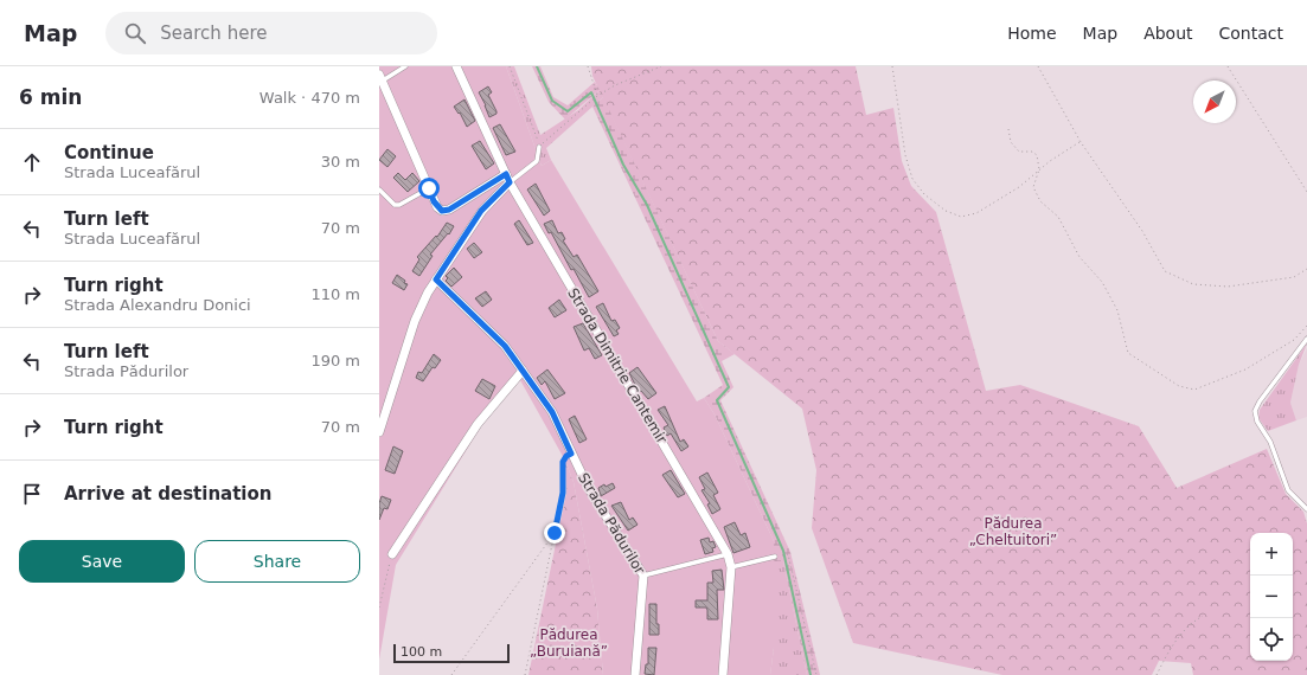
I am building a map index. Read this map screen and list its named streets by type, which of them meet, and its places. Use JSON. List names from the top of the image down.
{
  "streets": {
    "street": ["Strada Dimitrie Cantemir", "Strada Pădurilor"]
  },
  "parks": ["Pădurea „Cheltuitori”", "Pădurea „Buruiană”"],
  "scale_bar": "100 m",
  "north": "bottom left",
  "page": {
    "header": "Map",
    "search": "Search here",
    "nav": [
      "Home",
      "Map",
      "About",
      "Contact"
    ],
    "heading": ["6 min", "Walk · 470 m"],
    "list": [
      ["Continue", "Strada Luceafărul", "30 m"],
      ["Turn left", "Strada Luceafărul", "70 m"],
      ["Turn right", "Strada Alexandru Donici", "110 m"],
      ["Turn left", "Strada Pădurilor", "190 m"],
      ["Turn right", "70 m"],
      "Arrive at destination"
    ],
    "buttons": ["Save", "Share"],
    "map_buttons": ["+", "−"],
    "scale": "100 m"
  }
}
